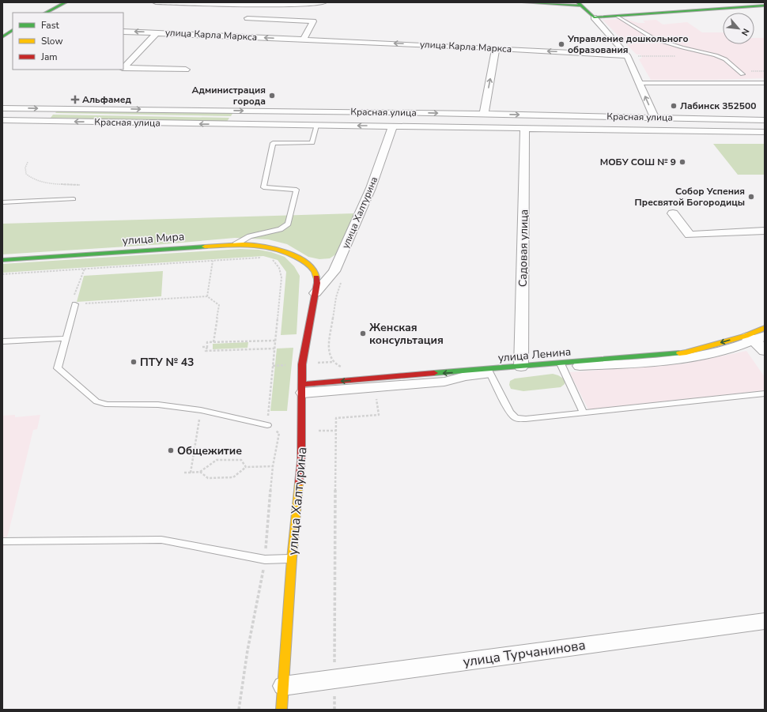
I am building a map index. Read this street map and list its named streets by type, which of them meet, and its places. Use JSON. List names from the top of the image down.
{
  "streets": {
    "street": [
      "улица Карла Маркса",
      "Красная улица",
      "улица Халтурина",
      "улица Мира",
      "Садовая улица",
      "улица Ленина",
      "улица Турчанинова"
    ]
  },
  "crossings": [
    ["Красная улица", "улица Халтурина"],
    ["Красная улица", "Садовая улица"],
    ["улица Халтурина", "улица Мира"],
    ["улица Халтурина", "улица Турчанинова"],
    ["Садовая улица", "улица Ленина"]
  ],
  "places": {
    "other": [
      "Управление дошкольного образования",
      "Администрация города",
      "Лабинск 352500",
      "МОБУ СОШ № 9",
      "Собор Успения Пресвятой Богородицы",
      "Женская консультация",
      "ПТУ № 43",
      "Общежитие"
    ],
    "health": ["Альфамед"]
  },
  "legend": ["Fast", "Slow", "Jam"],
  "north": "bottom right"
}
